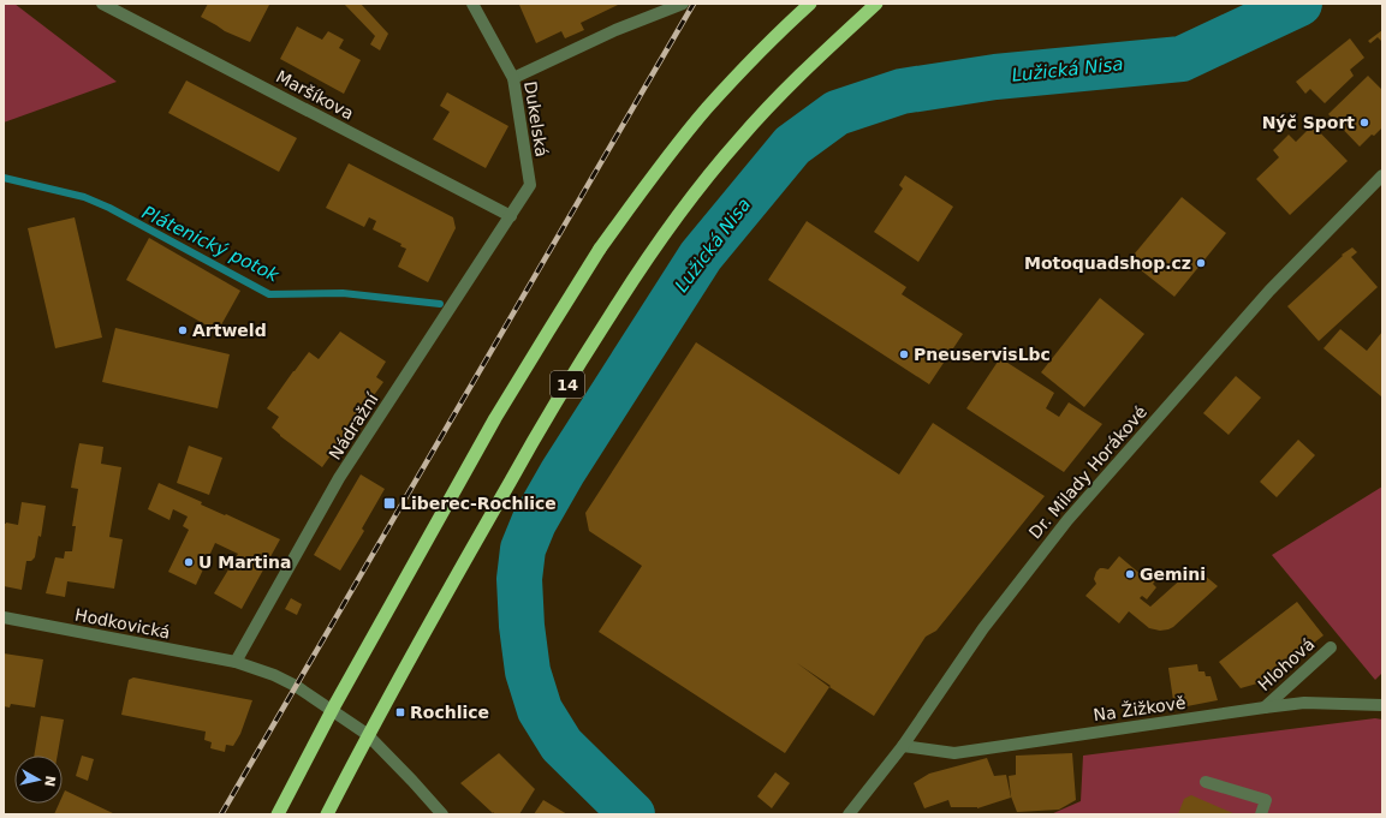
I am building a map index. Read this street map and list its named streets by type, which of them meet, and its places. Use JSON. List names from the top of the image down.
{
  "streets": {
    "highway": ["14"],
    "street": [
      "Maršíkova",
      "Dukelská",
      "Nádražní",
      "Dr. Milady Horákové",
      "Hodkovická",
      "Hlohová",
      "Na Žižkově"
    ]
  },
  "crossings": [
    ["Maršíkova", "Dukelská"],
    ["Maršíkova", "Nádražní"],
    ["Dukelská", "Nádražní"],
    ["Nádražní", "Hodkovická"],
    ["Dr. Milady Horákové", "Na Žižkově"],
    ["Hlohová", "Na Žižkově"]
  ],
  "water": ["Lužická Nisa", "Plátenický potok"],
  "places": {
    "other": [
      "Nýč Sport",
      "Motoquadshop.cz",
      "Artweld",
      "PneuservisLbc",
      "U Martina",
      "Gemini"
    ],
    "transit": ["Liberec-Rochlice", "Rochlice"]
  },
  "north": "right"
}
